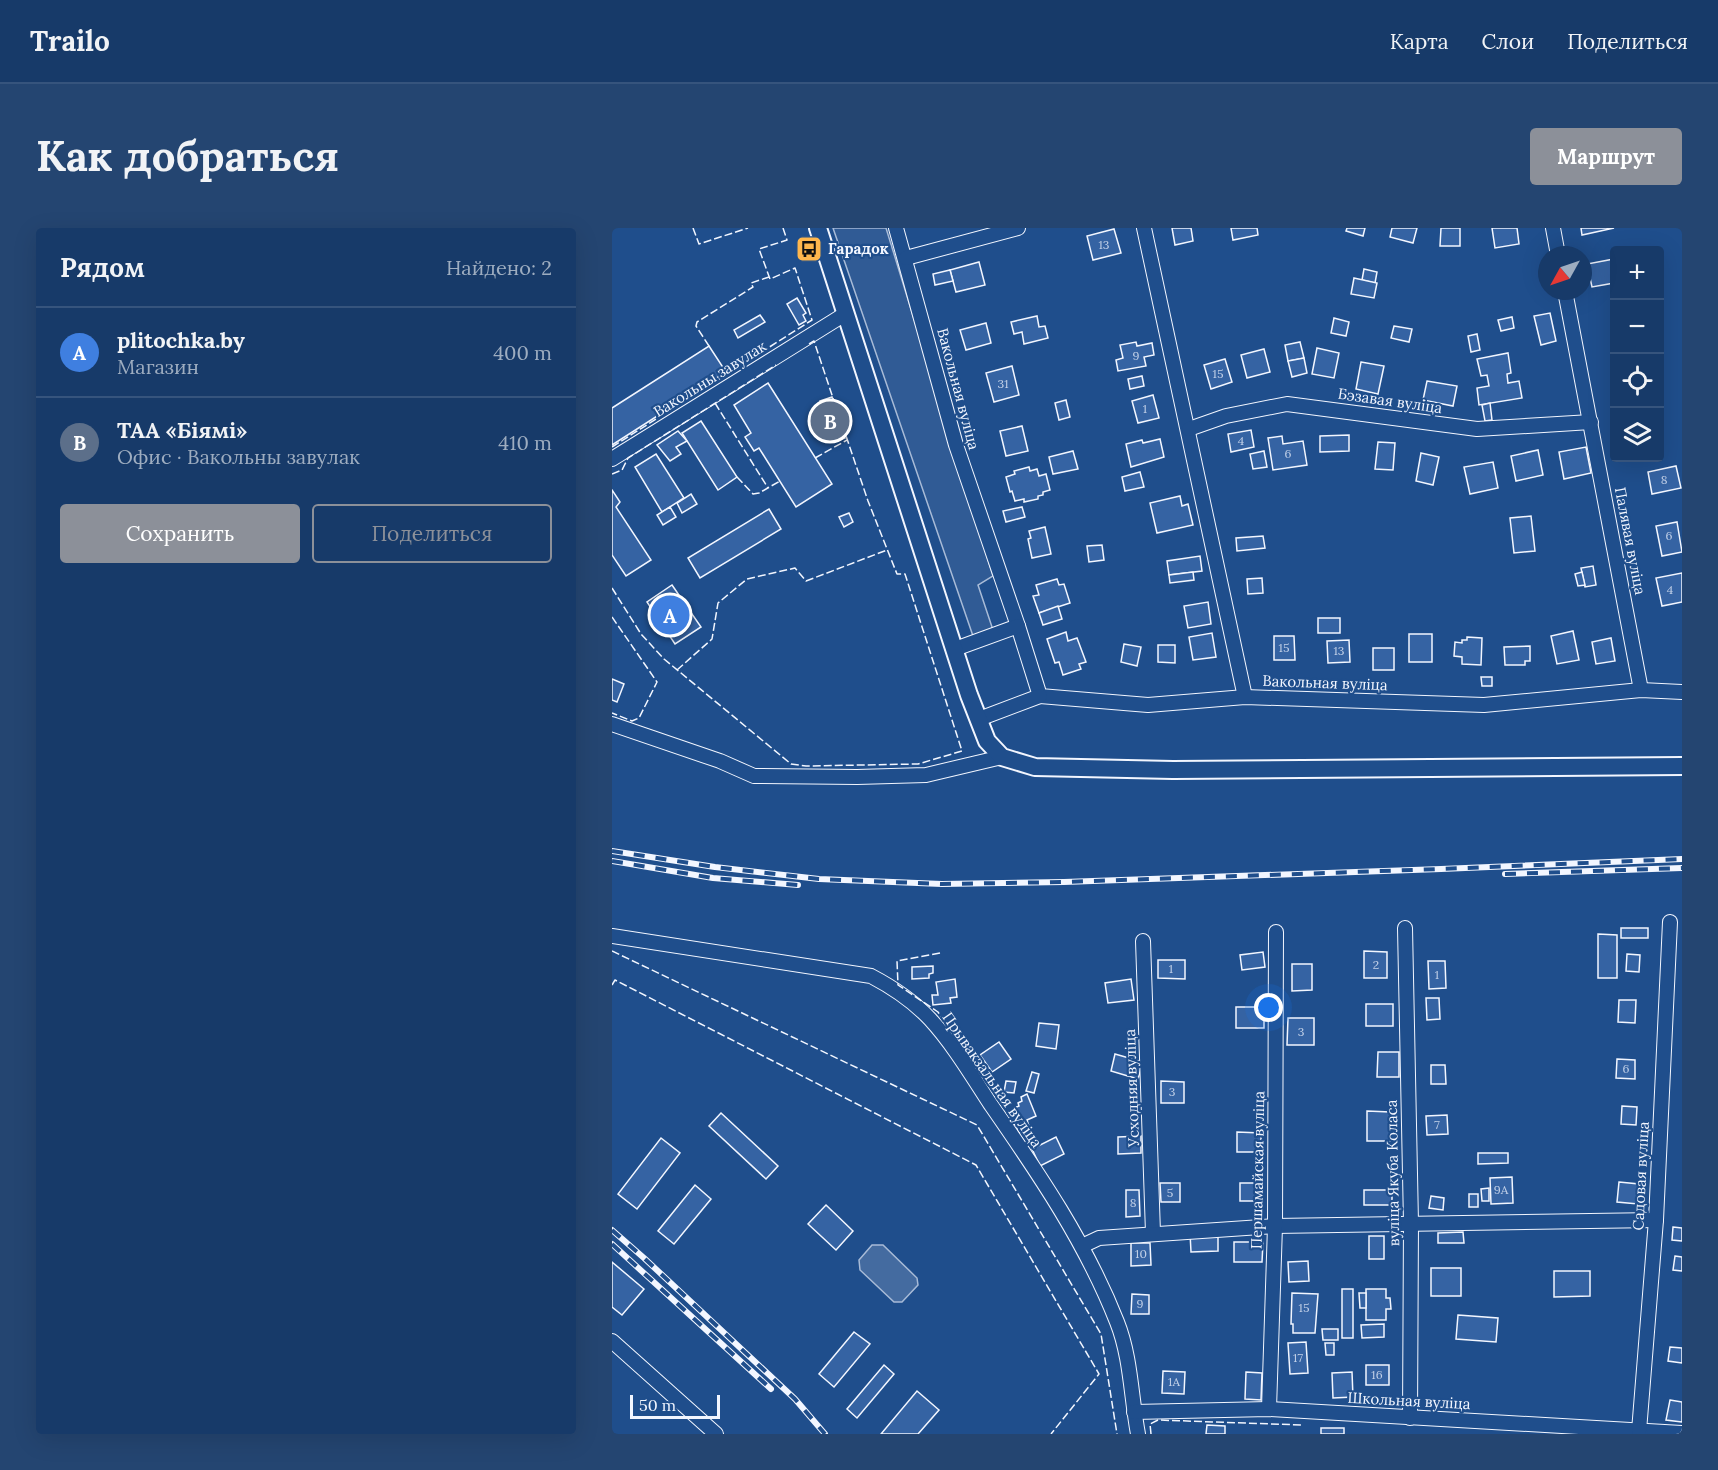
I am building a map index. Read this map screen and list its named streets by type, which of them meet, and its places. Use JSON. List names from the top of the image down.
{
  "streets": {
    "street": [
      "Вакольны завулак",
      "Вакольная вуліца",
      "Бэзавая вуліца",
      "Палявая вуліца",
      "Прывакзальная вуліца",
      "Усходняя вуліца",
      "Першамайская вуліца",
      "вуліца Якуба Коласа",
      "Садовая вуліца",
      "Школьная вуліца"
    ]
  },
  "crossings": [
    ["Вакольная вуліца", "Палявая вуліца"],
    ["Бэзавая вуліца", "Палявая вуліца"],
    ["Прывакзальная вуліца", "Школьная вуліца"],
    ["Першамайская вуліца", "Школьная вуліца"],
    ["вуліца Якуба Коласа", "Школьная вуліца"],
    ["Садовая вуліца", "Школьная вуліца"]
  ],
  "places": {
    "bus stop": ["Гарадок"]
  },
  "house_numbers": [
    "13",
    "9",
    "15",
    "31",
    "1",
    "4",
    "6",
    "8",
    "6",
    "4",
    "15",
    "13",
    "2",
    "1",
    "1",
    "3",
    "6",
    "3",
    "7",
    "9А",
    "5",
    "8",
    "10",
    "9",
    "15",
    "17",
    "16",
    "1А"
  ],
  "scale_bar": "50 m",
  "north": "bottom left",
  "page": {
    "header": "Trailo",
    "nav": ["Карта", "Слои", "Поделиться"],
    "buttons": [
      "Маршрут",
      ["Сохранить", "Поделиться"]
    ],
    "title": "Как добраться",
    "heading": ["Рядом", "Найдено: 2"],
    "map_buttons": ["+", "−"],
    "list": [
      {
        "mark": "A",
        "name": "plitochka.by",
        "note": "Магазин",
        "value": "400 m"
      },
      {
        "mark": "B",
        "name": "ТАА «Біямі»",
        "note": "Офис · Вакольны завулак",
        "value": "410 m"
      }
    ],
    "pins": ["B", "A"],
    "scale": "50 m"
  }
}
